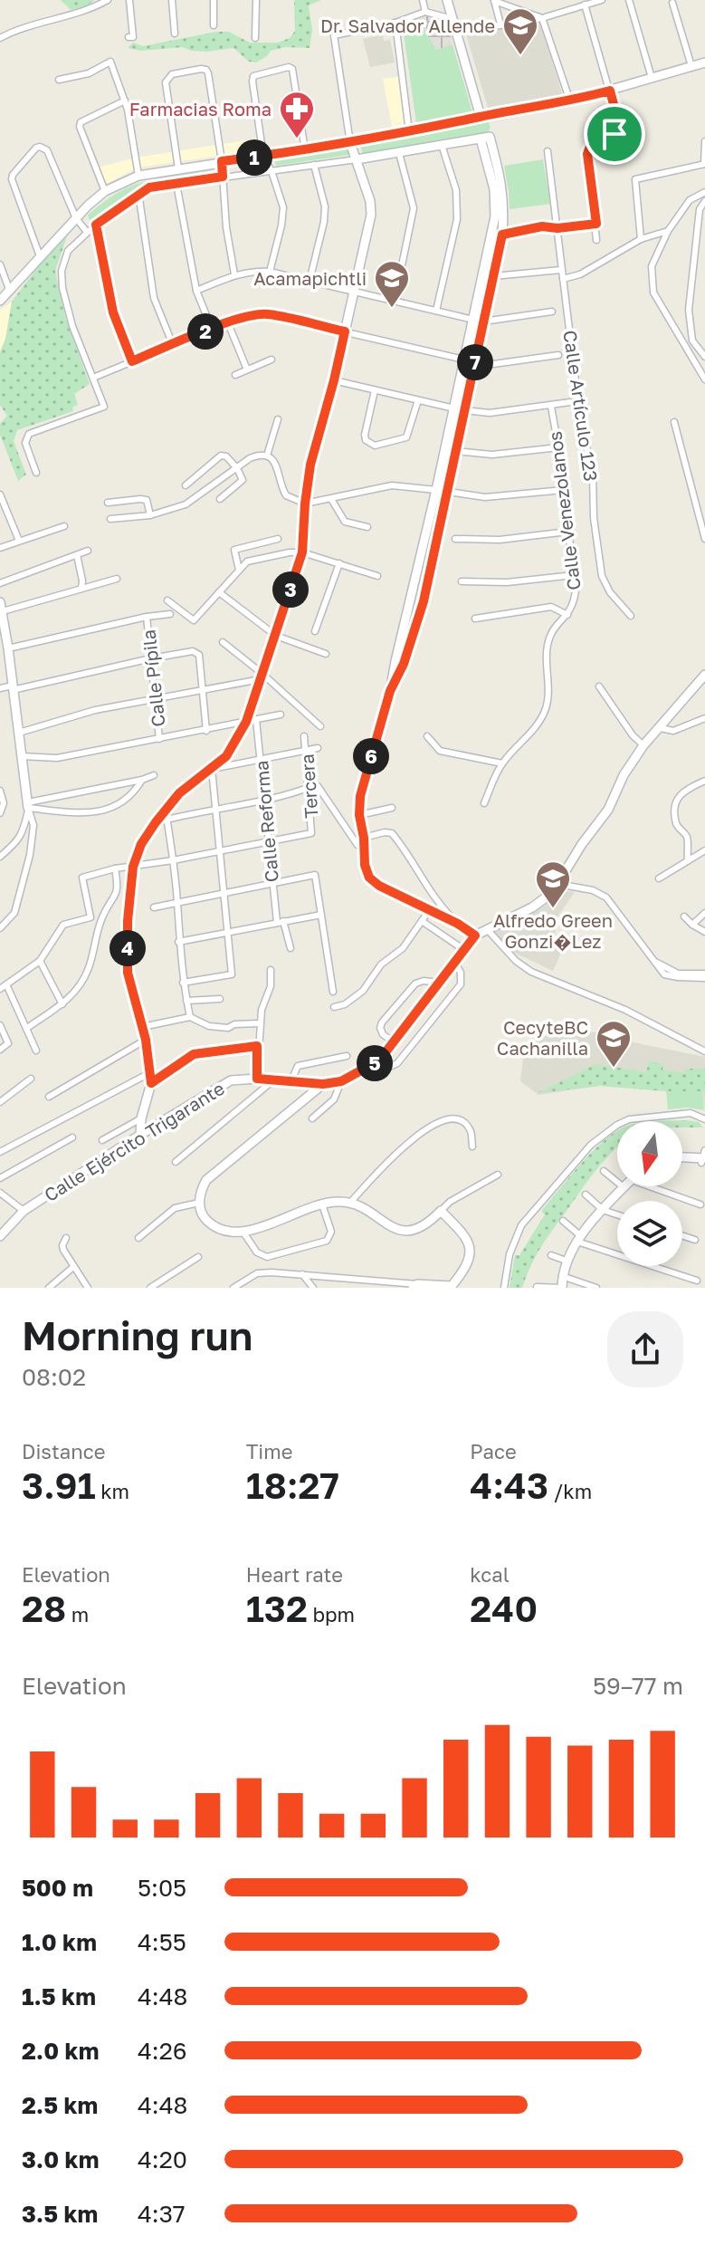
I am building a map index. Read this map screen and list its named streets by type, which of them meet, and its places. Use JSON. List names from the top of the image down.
{
  "streets": {
    "main road": ["Calle Ejército Trigarante"],
    "street": [
      "Calle Artículo 123",
      "Calle Venezolanos",
      "Calle Pípila",
      "Tercera",
      "Calle Reforma"
    ]
  },
  "crossings": [
    ["Tercera", "Calle Reforma"]
  ],
  "places": {
    "school or university": [
      "Dr. Salvador Allende",
      "Acamapichtli",
      "Alfredo Green Gonzi�Lez",
      "CecyteBC Cachanilla"
    ],
    "pharmacy": ["Farmacias Roma"]
  },
  "north": "bottom",
  "page": {
    "pins": [
      "1",
      "2",
      "7",
      "3",
      "6",
      "4",
      "5"
    ],
    "heading": ["Morning run", "08:02"],
    "stats": [
      ["Distance", "3.91 km"],
      ["Time", "18:27"],
      ["Pace", "4:43 /km"],
      ["Elevation", "28 m"],
      ["Heart rate", "132 bpm"],
      ["kcal", "240"]
    ],
    "chart": ["Elevation", "59–77 m"],
    "list": [
      {
        "name": "500 m",
        "note": "5:05"
      },
      {
        "name": "1.0 km",
        "note": "4:55"
      },
      {
        "name": "1.5 km",
        "note": "4:48"
      },
      {
        "name": "2.0 km",
        "note": "4:26"
      },
      {
        "name": "2.5 km",
        "note": "4:48"
      },
      {
        "name": "3.0 km",
        "note": "4:20"
      },
      {
        "name": "3.5 km",
        "note": "4:37"
      }
    ]
  }
}
